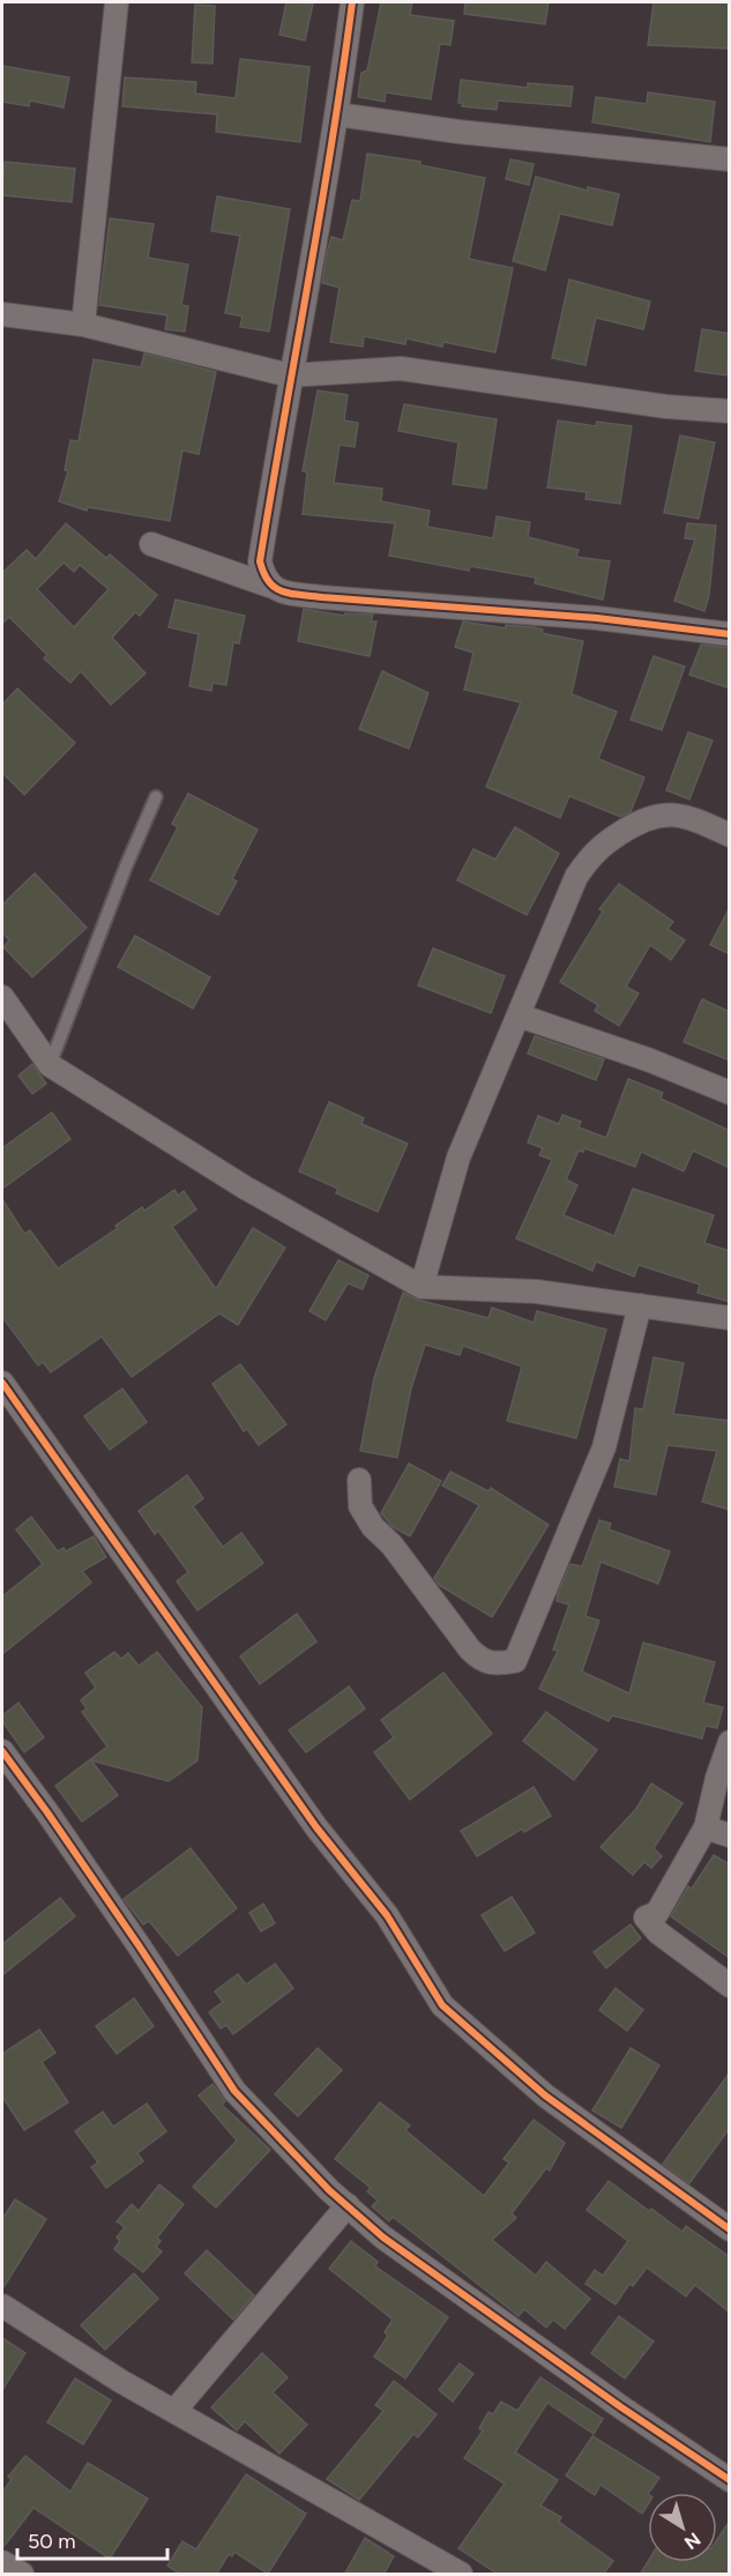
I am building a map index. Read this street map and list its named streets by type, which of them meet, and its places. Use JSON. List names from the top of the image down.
{
  "scale_bar": "50 m",
  "north": "bottom right"
}
